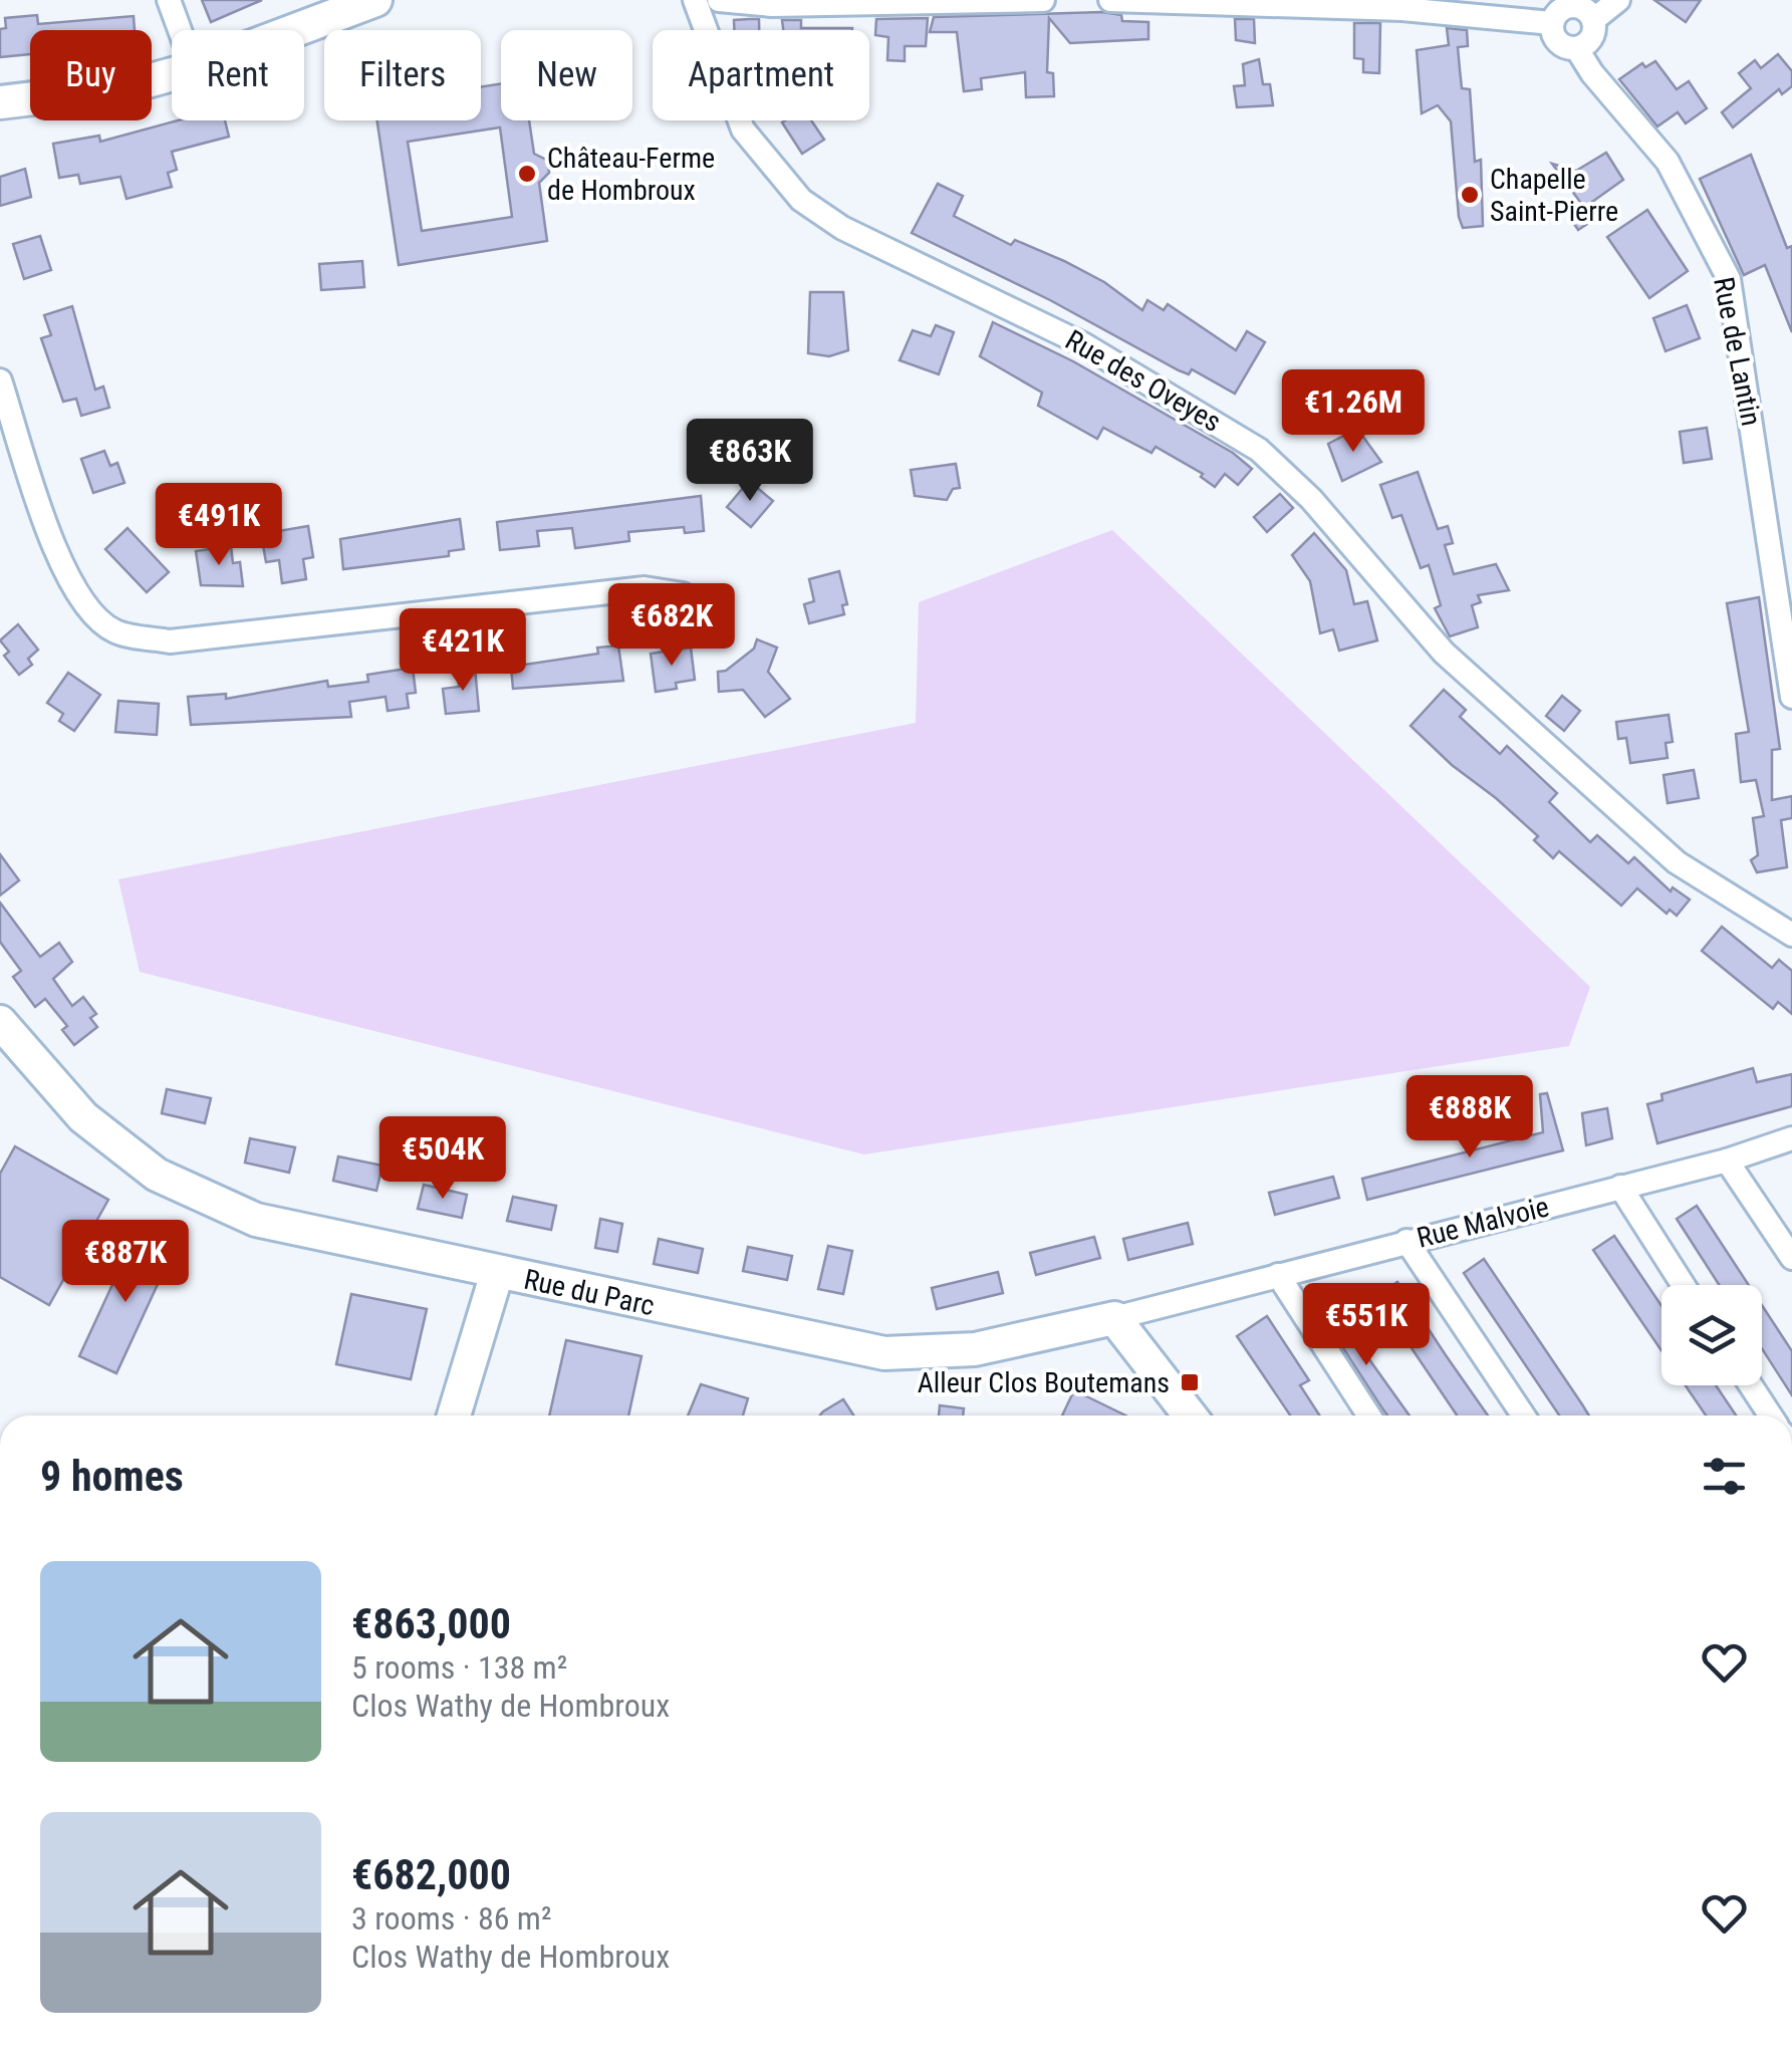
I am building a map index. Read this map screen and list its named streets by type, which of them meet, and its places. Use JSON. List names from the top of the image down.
{
  "streets": {
    "street": [
      "Rue de Lantin",
      "Rue des Oveyes",
      "Rue Malvoie",
      "Rue du Parc"
    ]
  },
  "crossings": [
    ["Rue Malvoie", "Rue du Parc"]
  ],
  "places": {
    "other": ["Château-Ferme de Hombroux", "Chapelle Saint-Pierre"],
    "transit": ["Alleur Clos Boutemans"]
  },
  "page": {
    "chip": [
      "Buy",
      "Rent",
      "Filters",
      "New",
      "Apartment"
    ],
    "price": [
      "€1.26M",
      "€863K",
      "€491K",
      "€682K",
      "€421K",
      "€888K",
      "€504K",
      "€887K",
      "€551K"
    ],
    "heading": "9 homes",
    "list": [
      {
        "name": "€863,000",
        "note": "5 rooms · 138 m² · Clos Wathy de Hombroux"
      },
      {
        "name": "€682,000",
        "note": "3 rooms · 86 m² · Clos Wathy de Hombroux"
      }
    ]
  }
}
